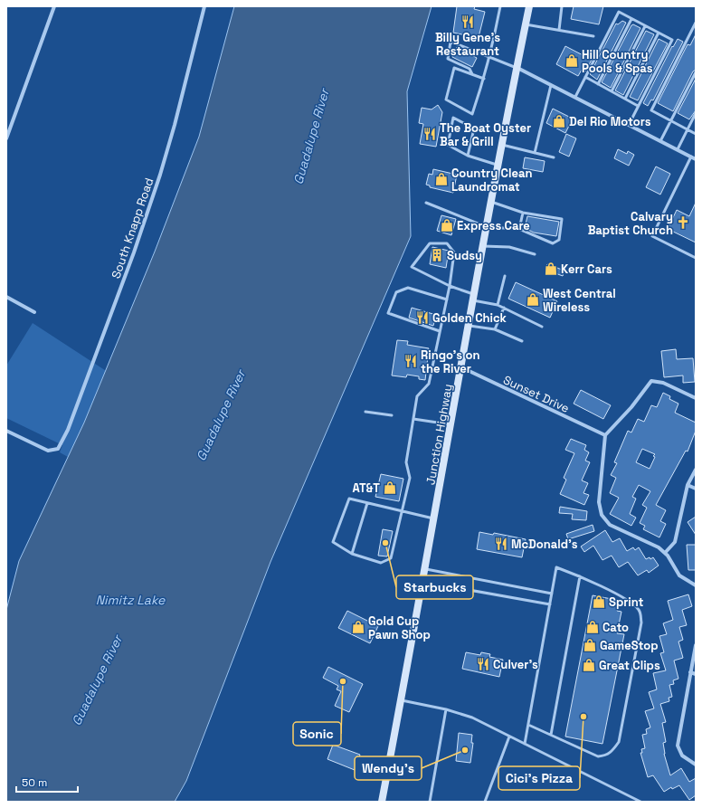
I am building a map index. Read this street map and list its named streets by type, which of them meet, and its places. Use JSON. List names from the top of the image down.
{
  "streets": {
    "main road": ["Junction Highway"],
    "street": ["South Knapp Road", "Sunset Drive"]
  },
  "crossings": [
    ["Sunset Drive", "Junction Highway"]
  ],
  "water": ["Guadalupe River", "Nimitz Lake"],
  "places": {
    "restaurant": [
      "Billy Gene's Restaurant",
      "The Boat Oyster Bar & Grill",
      "Golden Chick",
      "Ringo's on the River",
      "McDonald's",
      "Culver's"
    ],
    "shop": [
      "Hill Country Pools & Spas",
      "Del Rio Motors",
      "Country Clean Laundromat",
      "Express Care",
      "Kerr Cars",
      "West Central Wireless",
      "AT&T",
      "Sprint",
      "Gold Cup Pawn Shop",
      "Cato",
      "GameStop",
      "Great Clips"
    ],
    "church": ["Calvary Baptist Church"],
    "building": ["Sudsy"],
    "other": [
      "Starbucks",
      "Sonic",
      "Cici's Pizza",
      "Wendy's"
    ]
  },
  "scale_bar": "50 m"
}
